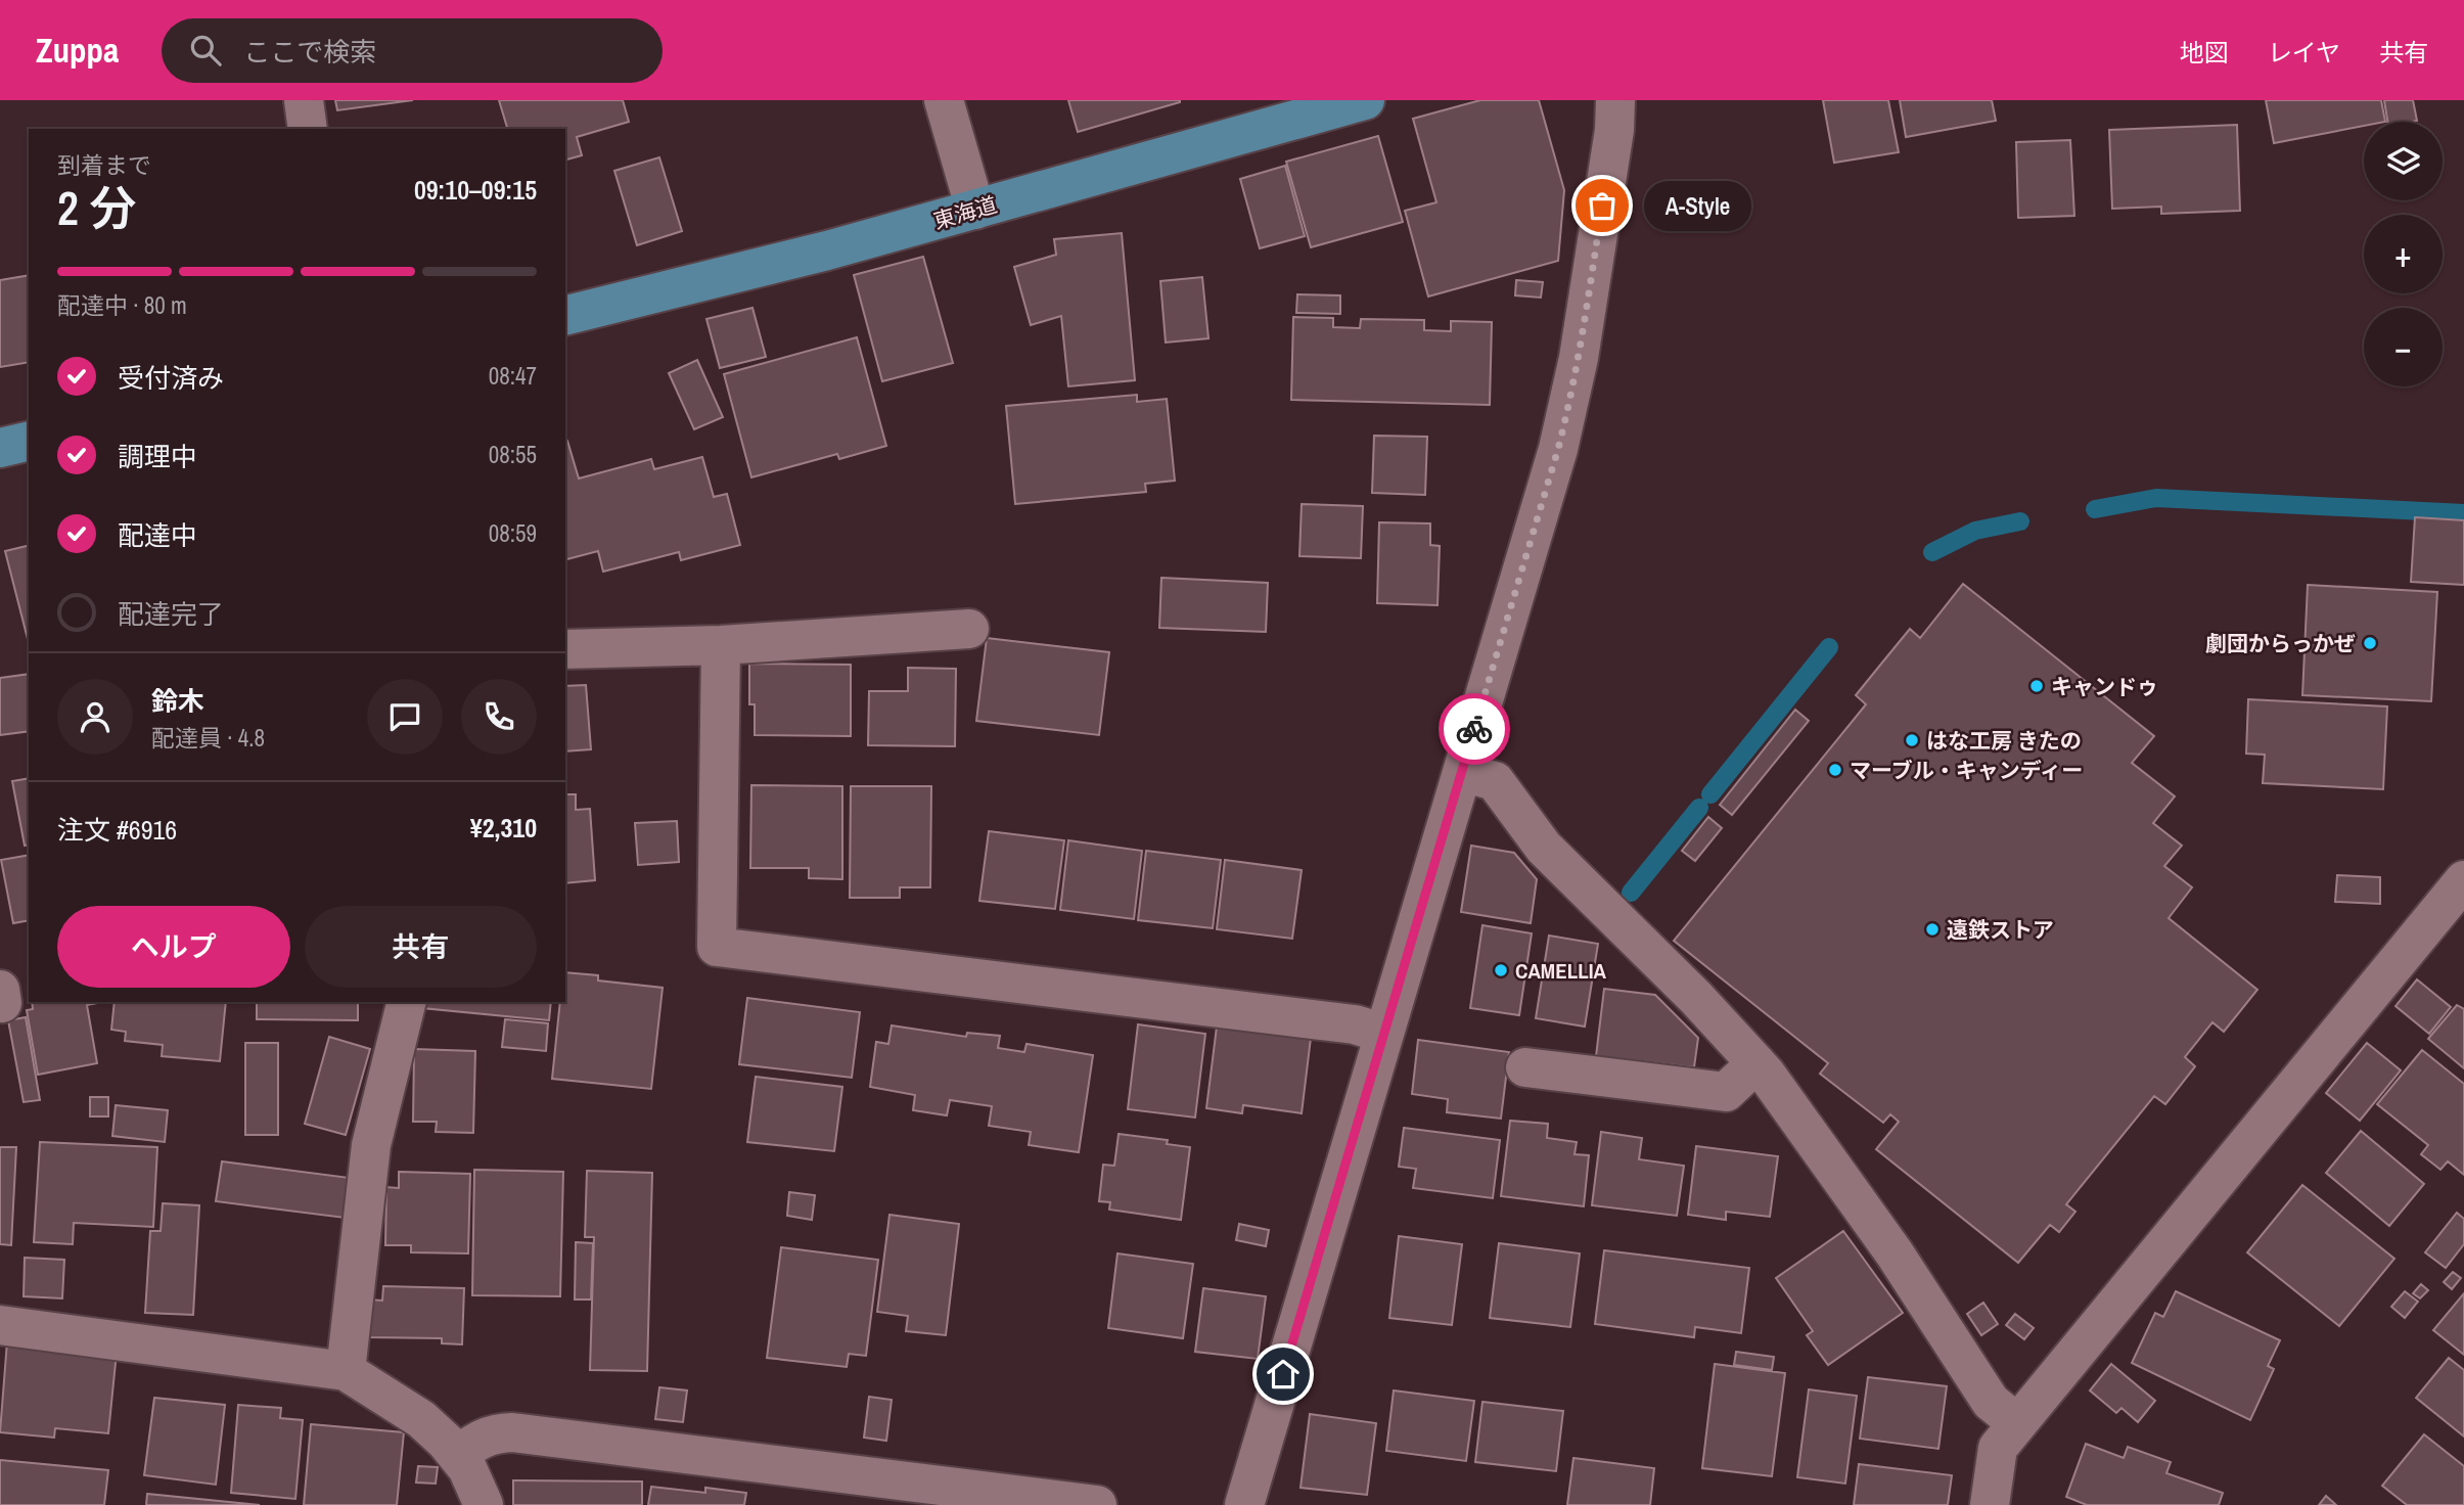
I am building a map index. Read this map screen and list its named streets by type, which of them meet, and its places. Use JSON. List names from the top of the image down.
{
  "streets": {
    "main road": ["東海道"]
  },
  "places": [
    "A-Style",
    "劇団からっかぜ",
    "キャンドゥ",
    "はな工房 きたの",
    "マーブル・キャンディー",
    "遠鉄ストア",
    "CAMELLIA"
  ],
  "page": {
    "header": "Zuppa",
    "search": "ここで検索",
    "nav": ["地図", "レイヤ", "共有"],
    "map_buttons": ["+", "−"],
    "heading": ["2 分", "到着まで", "09:10–09:15"],
    "panel": [
      "鈴木",
      "配達員 · 4.8",
      "注文 #6916",
      "¥2,310"
    ],
    "bubble": "A-Style",
    "bar": "配達中 · 80 m",
    "list": [
      ["受付済み", "08:47"],
      ["調理中", "08:55"],
      ["配達中", "08:59"],
      "配達完了"
    ],
    "buttons": ["ヘルプ", "共有"]
  }
}
